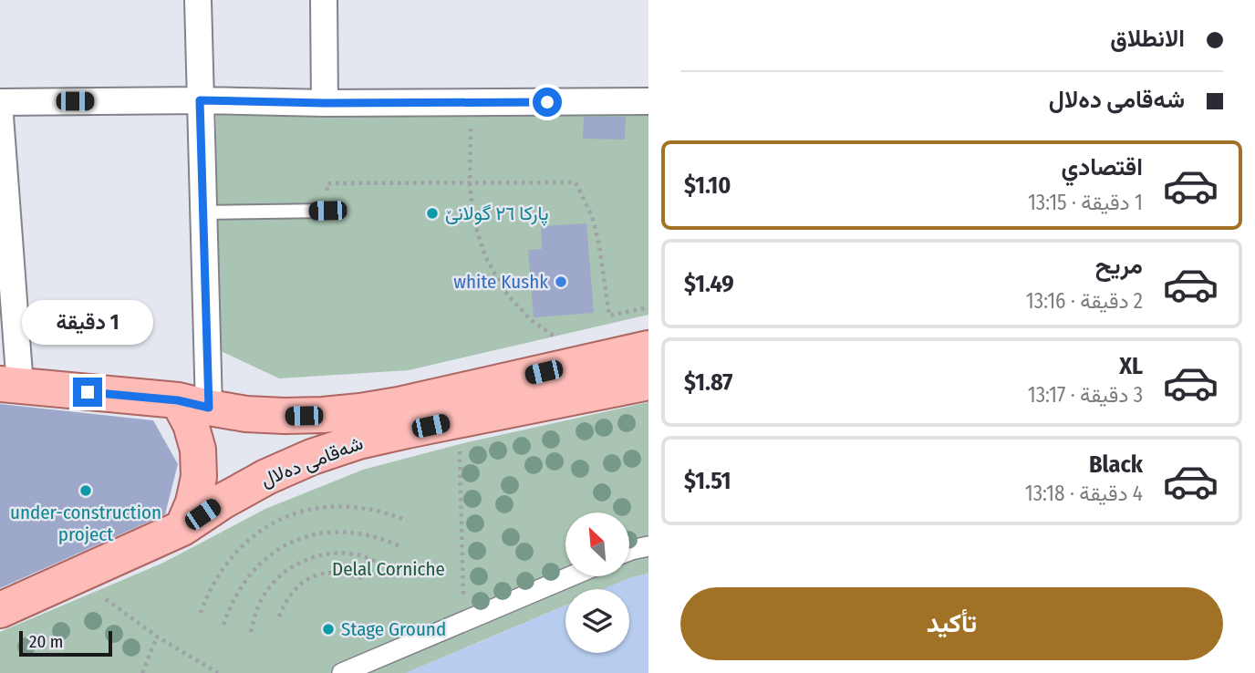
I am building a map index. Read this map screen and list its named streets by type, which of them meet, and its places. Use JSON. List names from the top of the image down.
{
  "streets": {
    "main road": ["شەقامی دەلال"]
  },
  "parks": ["Delal Corniche"],
  "places": [
    "پارکا ٢٦ گولانێ",
    "white Kushk",
    "under-construction project",
    "Stage Ground"
  ],
  "scale_bar": "20 m",
  "north": "top left",
  "page": {
    "banner": ["الانطلاق", "شەقامی دەلال"],
    "list": [
      {
        "name": "اقتصادي",
        "note": "1 دقيقة · 13:15",
        "value": "$1.10"
      },
      {
        "name": "مريح",
        "note": "2 دقيقة · 13:16",
        "value": "$1.49"
      },
      {
        "name": "XL",
        "note": "3 دقيقة · 13:17",
        "value": "$1.87"
      },
      {
        "name": "Black",
        "note": "4 دقيقة · 13:18",
        "value": "$1.51"
      }
    ],
    "bubble": "1 دقيقة",
    "buttons": "تأكيد",
    "scale": "20 m"
  }
}
